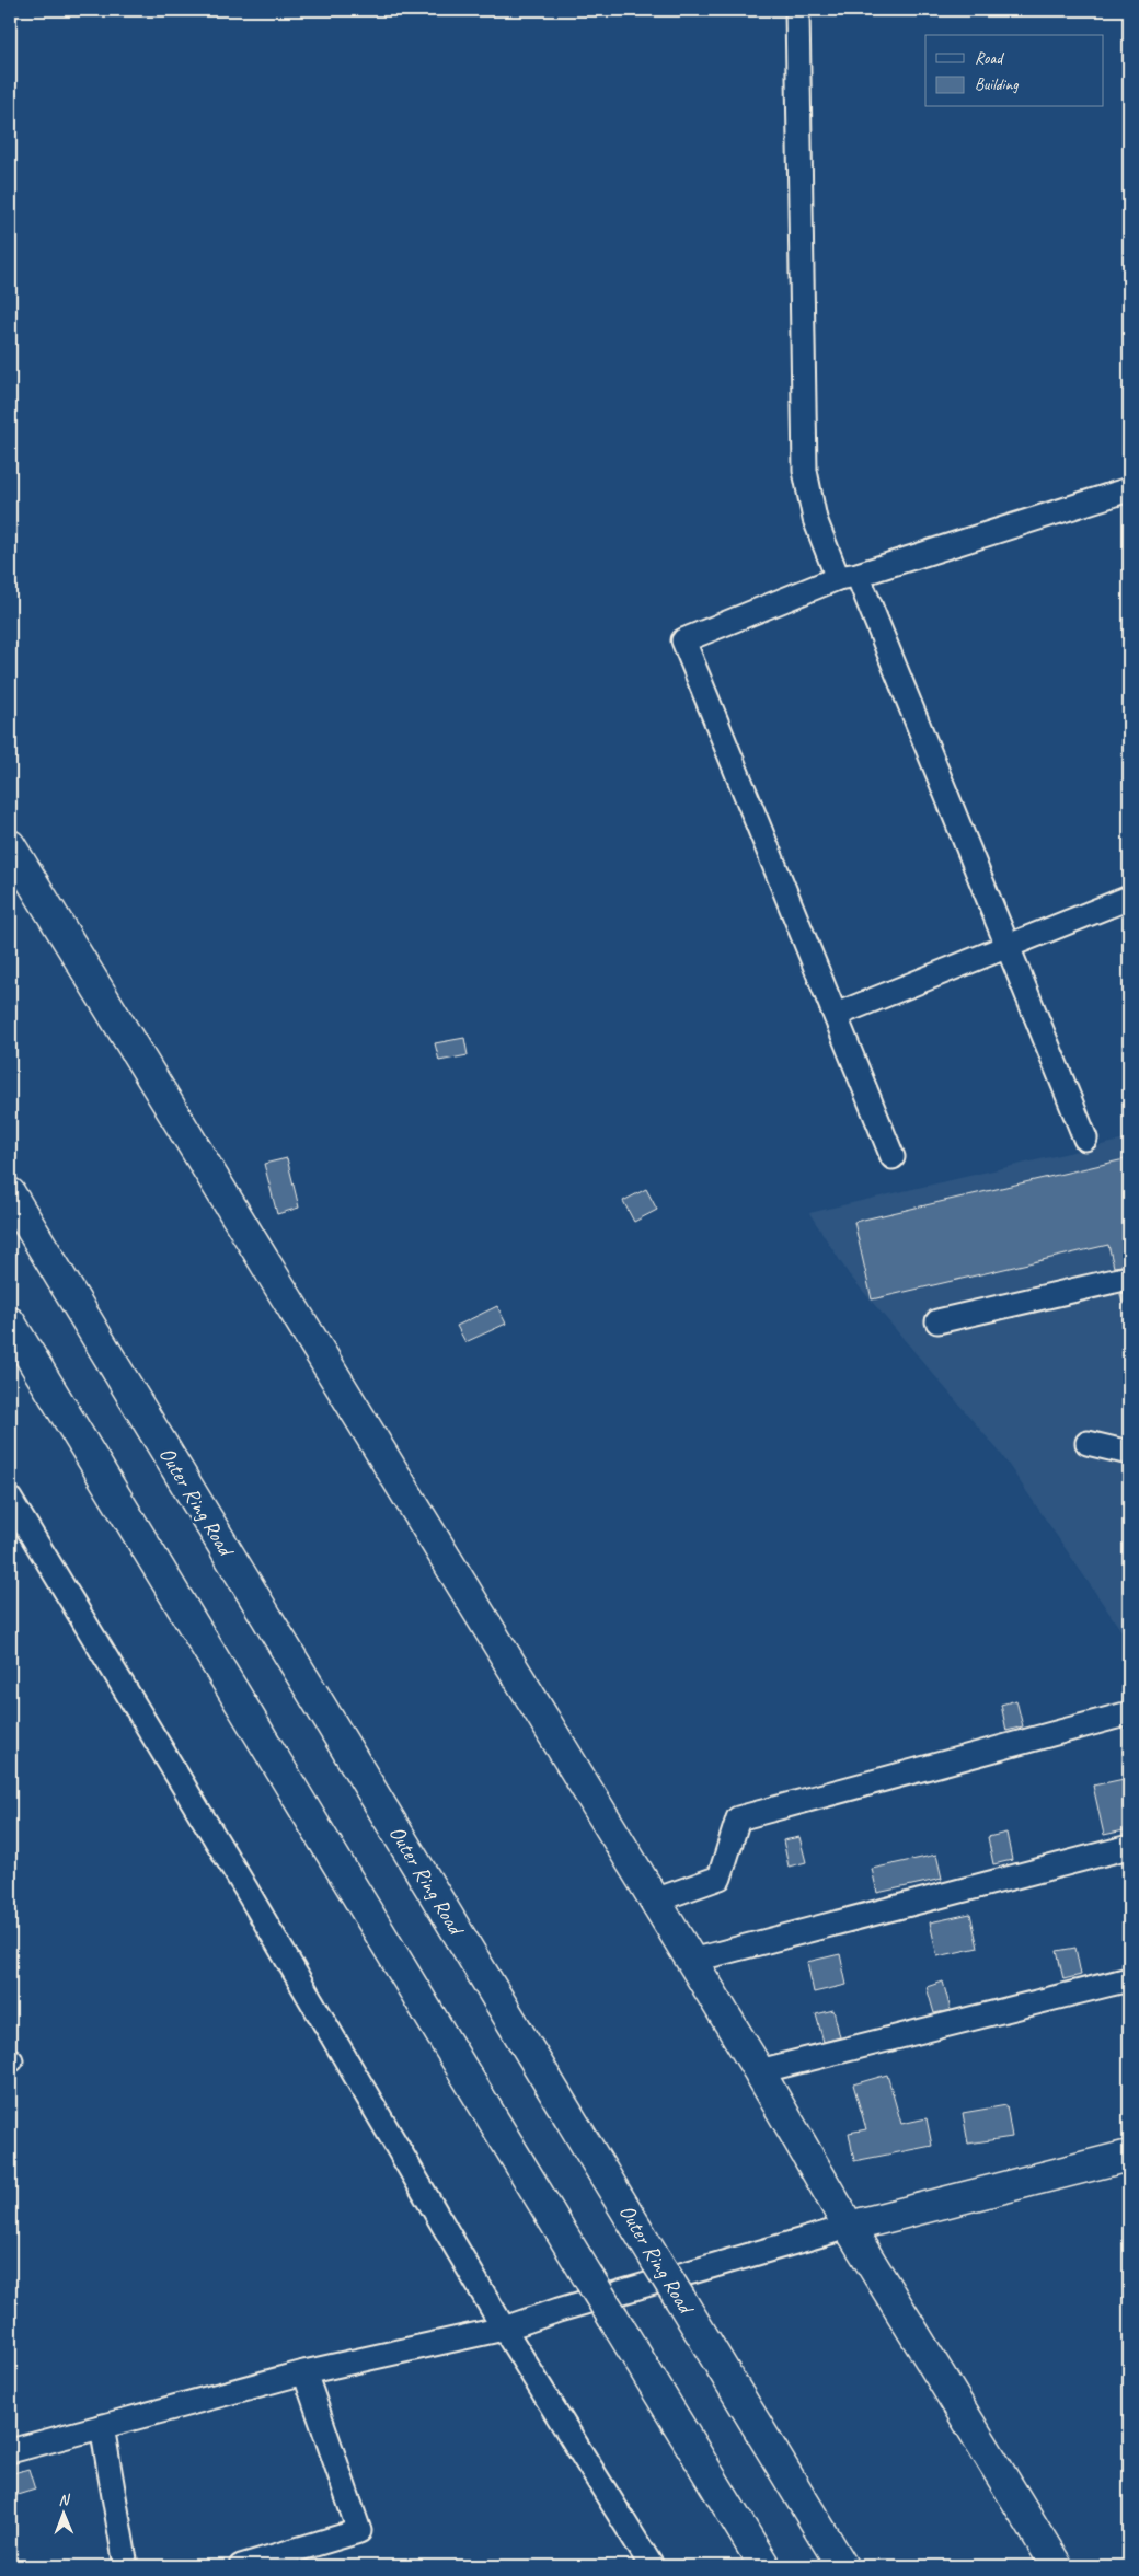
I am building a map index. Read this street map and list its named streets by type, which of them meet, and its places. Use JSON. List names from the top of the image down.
{
  "streets": {
    "main road": ["Outer Ring Road"]
  },
  "legend": ["Road", "Building"],
  "north": "top"
}
